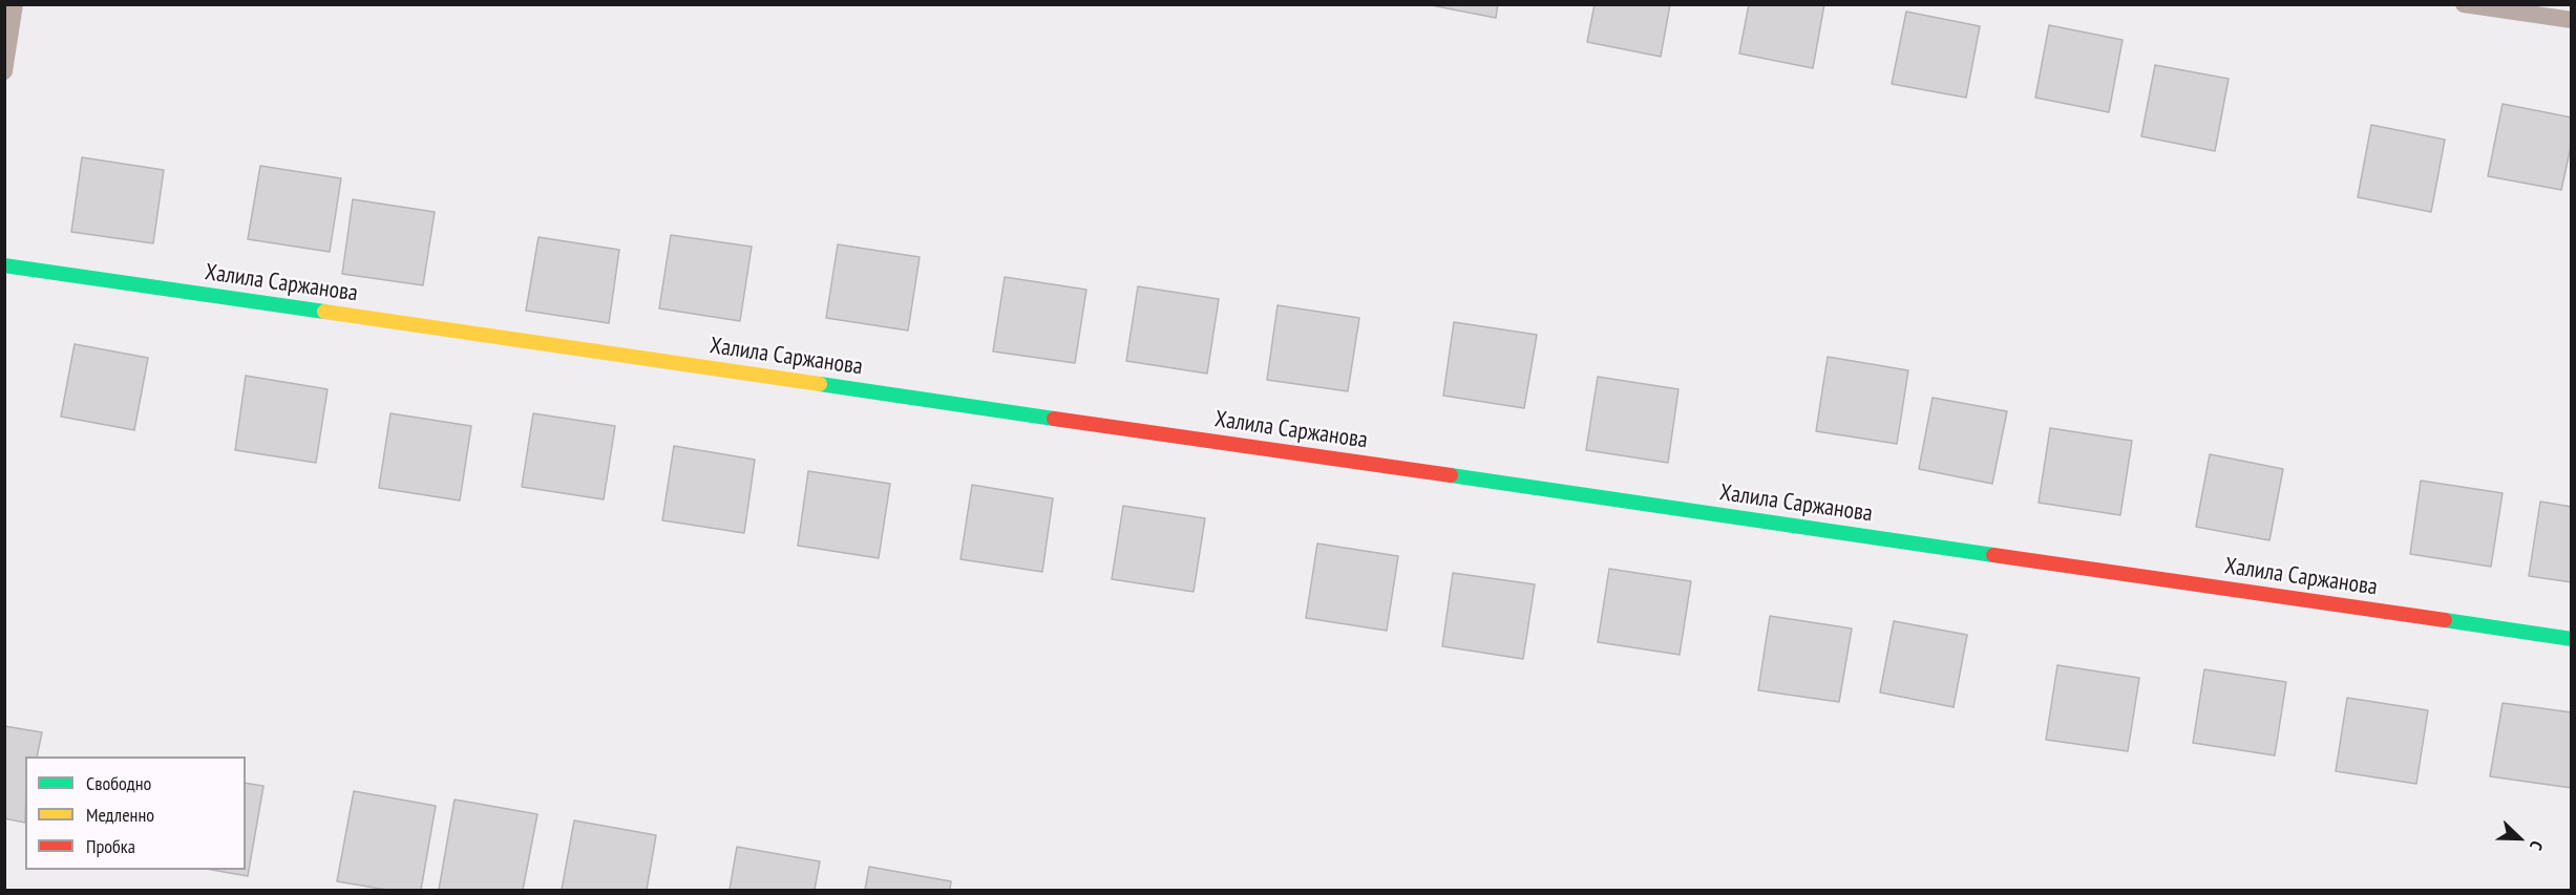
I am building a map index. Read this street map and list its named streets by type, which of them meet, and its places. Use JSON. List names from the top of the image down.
{
  "streets": {
    "street": ["Халила Саржанова"]
  },
  "legend": ["Свободно", "Медленно", "Пробка"],
  "north": "bottom right"
}
